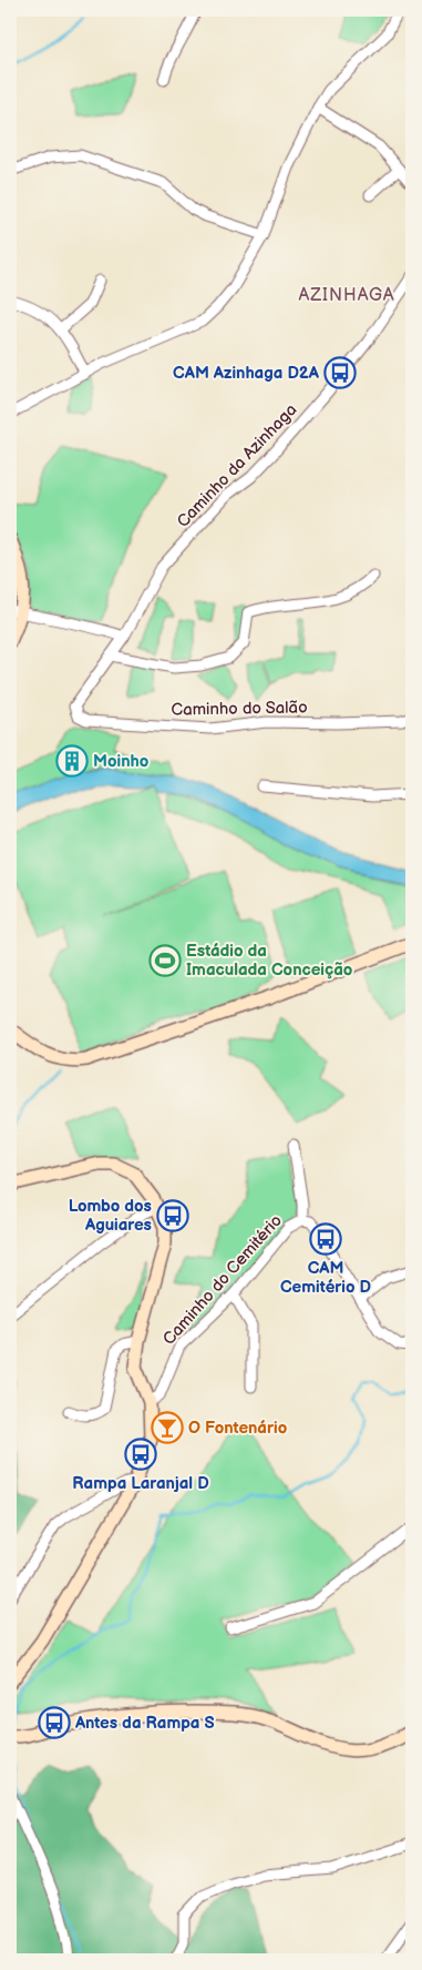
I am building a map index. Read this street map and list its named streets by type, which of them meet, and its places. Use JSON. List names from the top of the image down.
{
  "streets": {
    "street": ["Caminho da Azinhaga", "Caminho do Salão", "Caminho do Cemitério"]
  },
  "crossings": [
    ["Caminho da Azinhaga", "Caminho do Salão"]
  ],
  "districts": ["AZINHAGA"],
  "places": {
    "bus stop": [
      "CAM Azinhaga D2A",
      "Lombo dos Aguiares",
      "CAM Cemitério D",
      "Rampa Laranjal D",
      "Antes da Rampa S"
    ],
    "building": ["Moinho"],
    "sports": ["Estádio da Imaculada Conceição"],
    "bar": ["O Fontenário"]
  }
}
